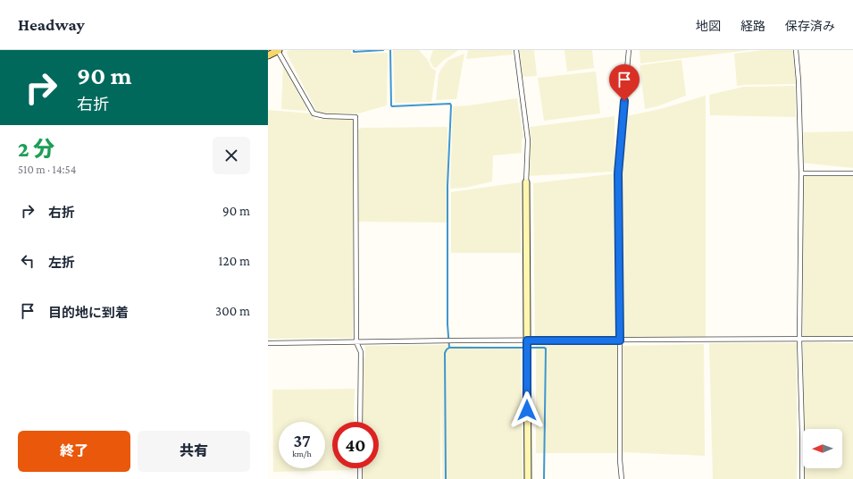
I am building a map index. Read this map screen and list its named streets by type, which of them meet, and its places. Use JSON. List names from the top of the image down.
{
  "north": "left",
  "page": {
    "header": "Headway",
    "nav": ["地図", "経路", "保存済み"],
    "turn": ["90 m", "右折"],
    "heading": ["2 分", "510 m · 14:54"],
    "list": [
      {
        "name": "右折",
        "value": "90 m"
      },
      {
        "name": "左折",
        "value": "120 m"
      },
      {
        "name": "目的地に到着",
        "value": "300 m"
      }
    ],
    "speed": "37 km/h",
    "limit": "40",
    "buttons": ["終了", "共有"]
  }
}
